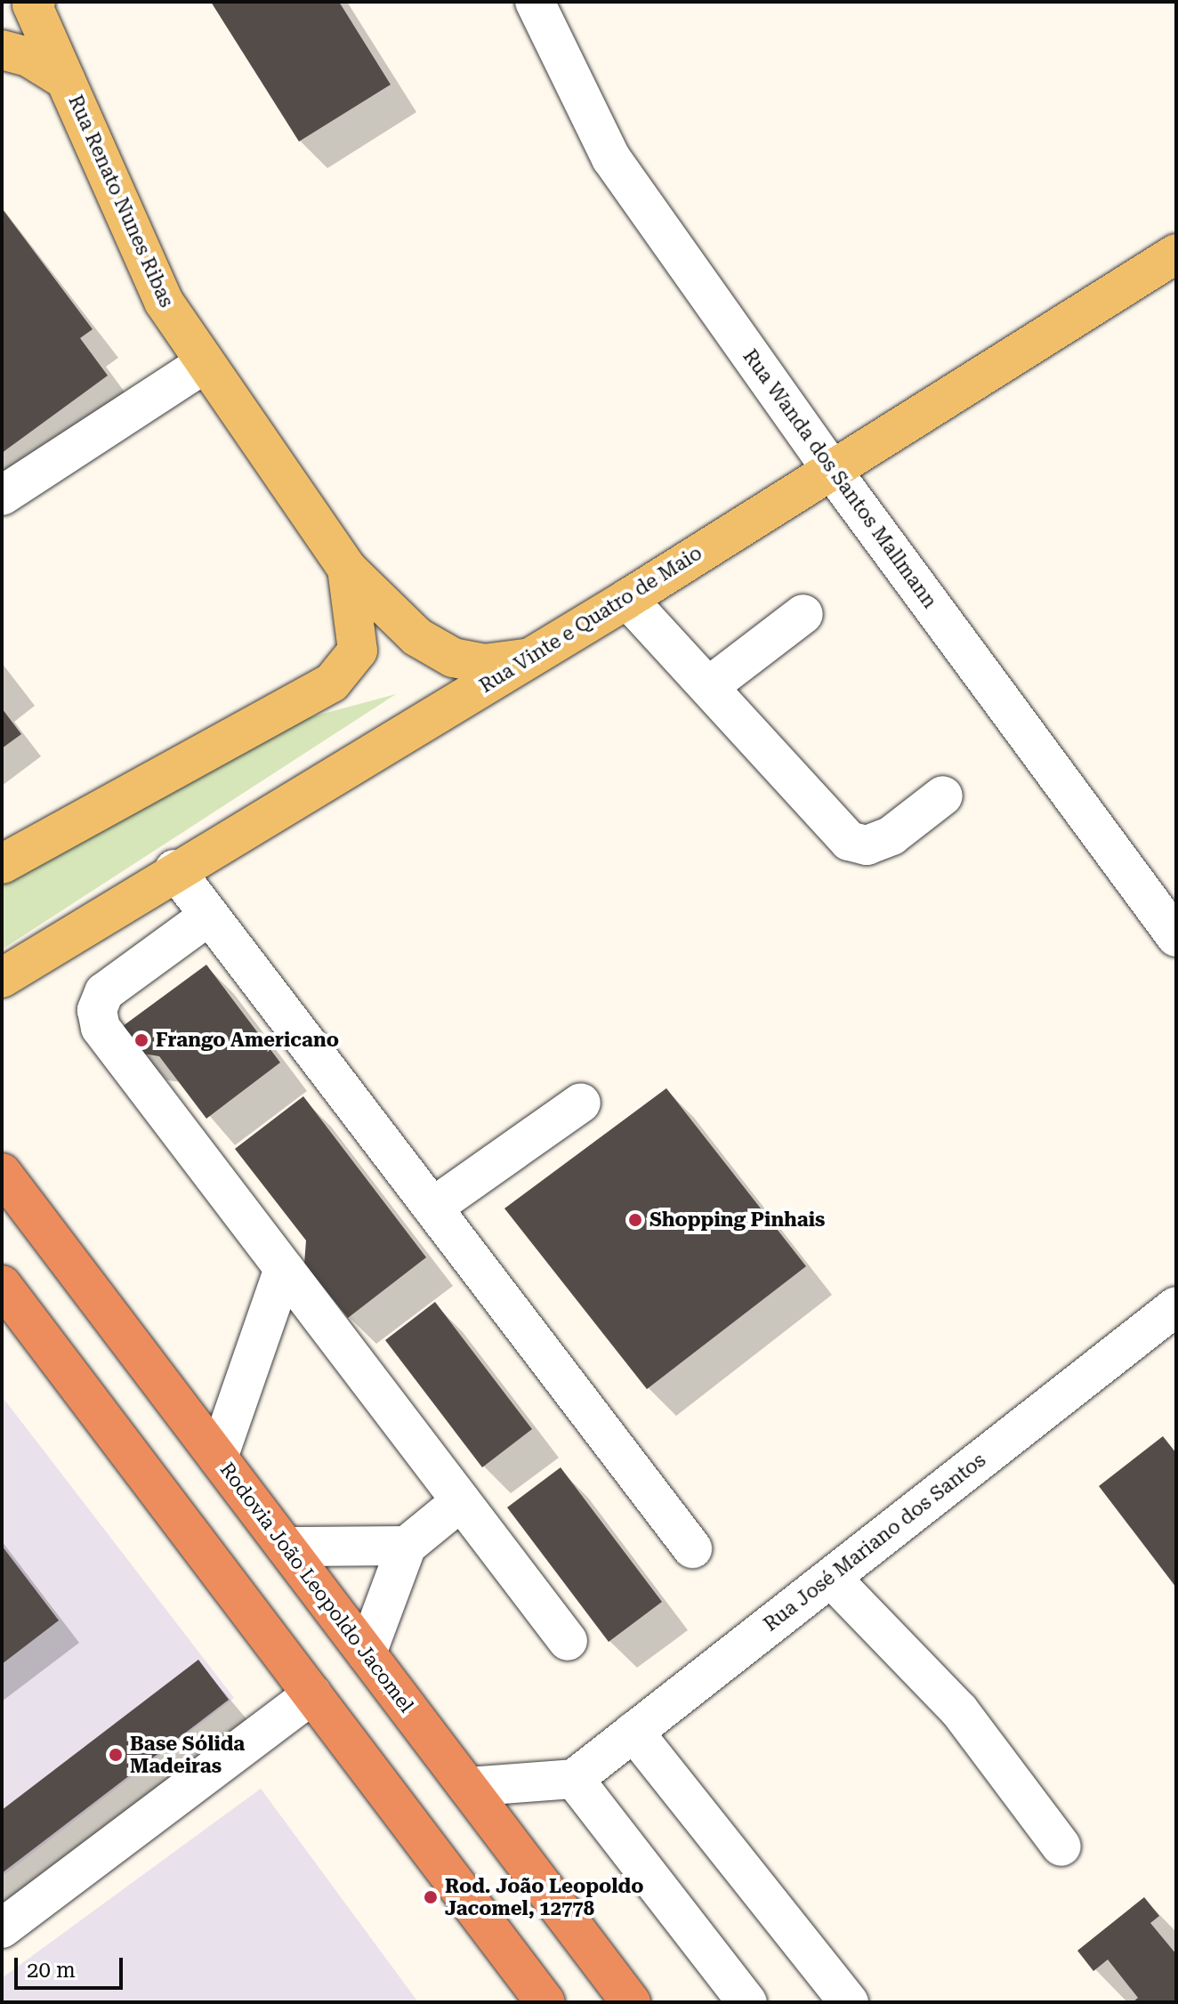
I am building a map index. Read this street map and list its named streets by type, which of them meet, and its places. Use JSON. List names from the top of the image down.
{
  "streets": {
    "highway": ["Rodovia João Leopoldo Jacomel"],
    "main road": ["Rua Renato Nunes Ribas", "Rua Vinte e Quatro de Maio"],
    "street": ["Rua Wanda dos Santos Mallmann", "Rua José Mariano dos Santos"]
  },
  "crossings": [
    ["Rua Renato Nunes Ribas", "Rua Vinte e Quatro de Maio"],
    ["Rua Wanda dos Santos Mallmann", "Rua Vinte e Quatro de Maio"]
  ],
  "places": [
    "Frango Americano",
    "Shopping Pinhais",
    "Base Sólida Madeiras",
    "Rod. João Leopoldo Jacomel, 12778"
  ],
  "scale_bar": "20 m"
}
